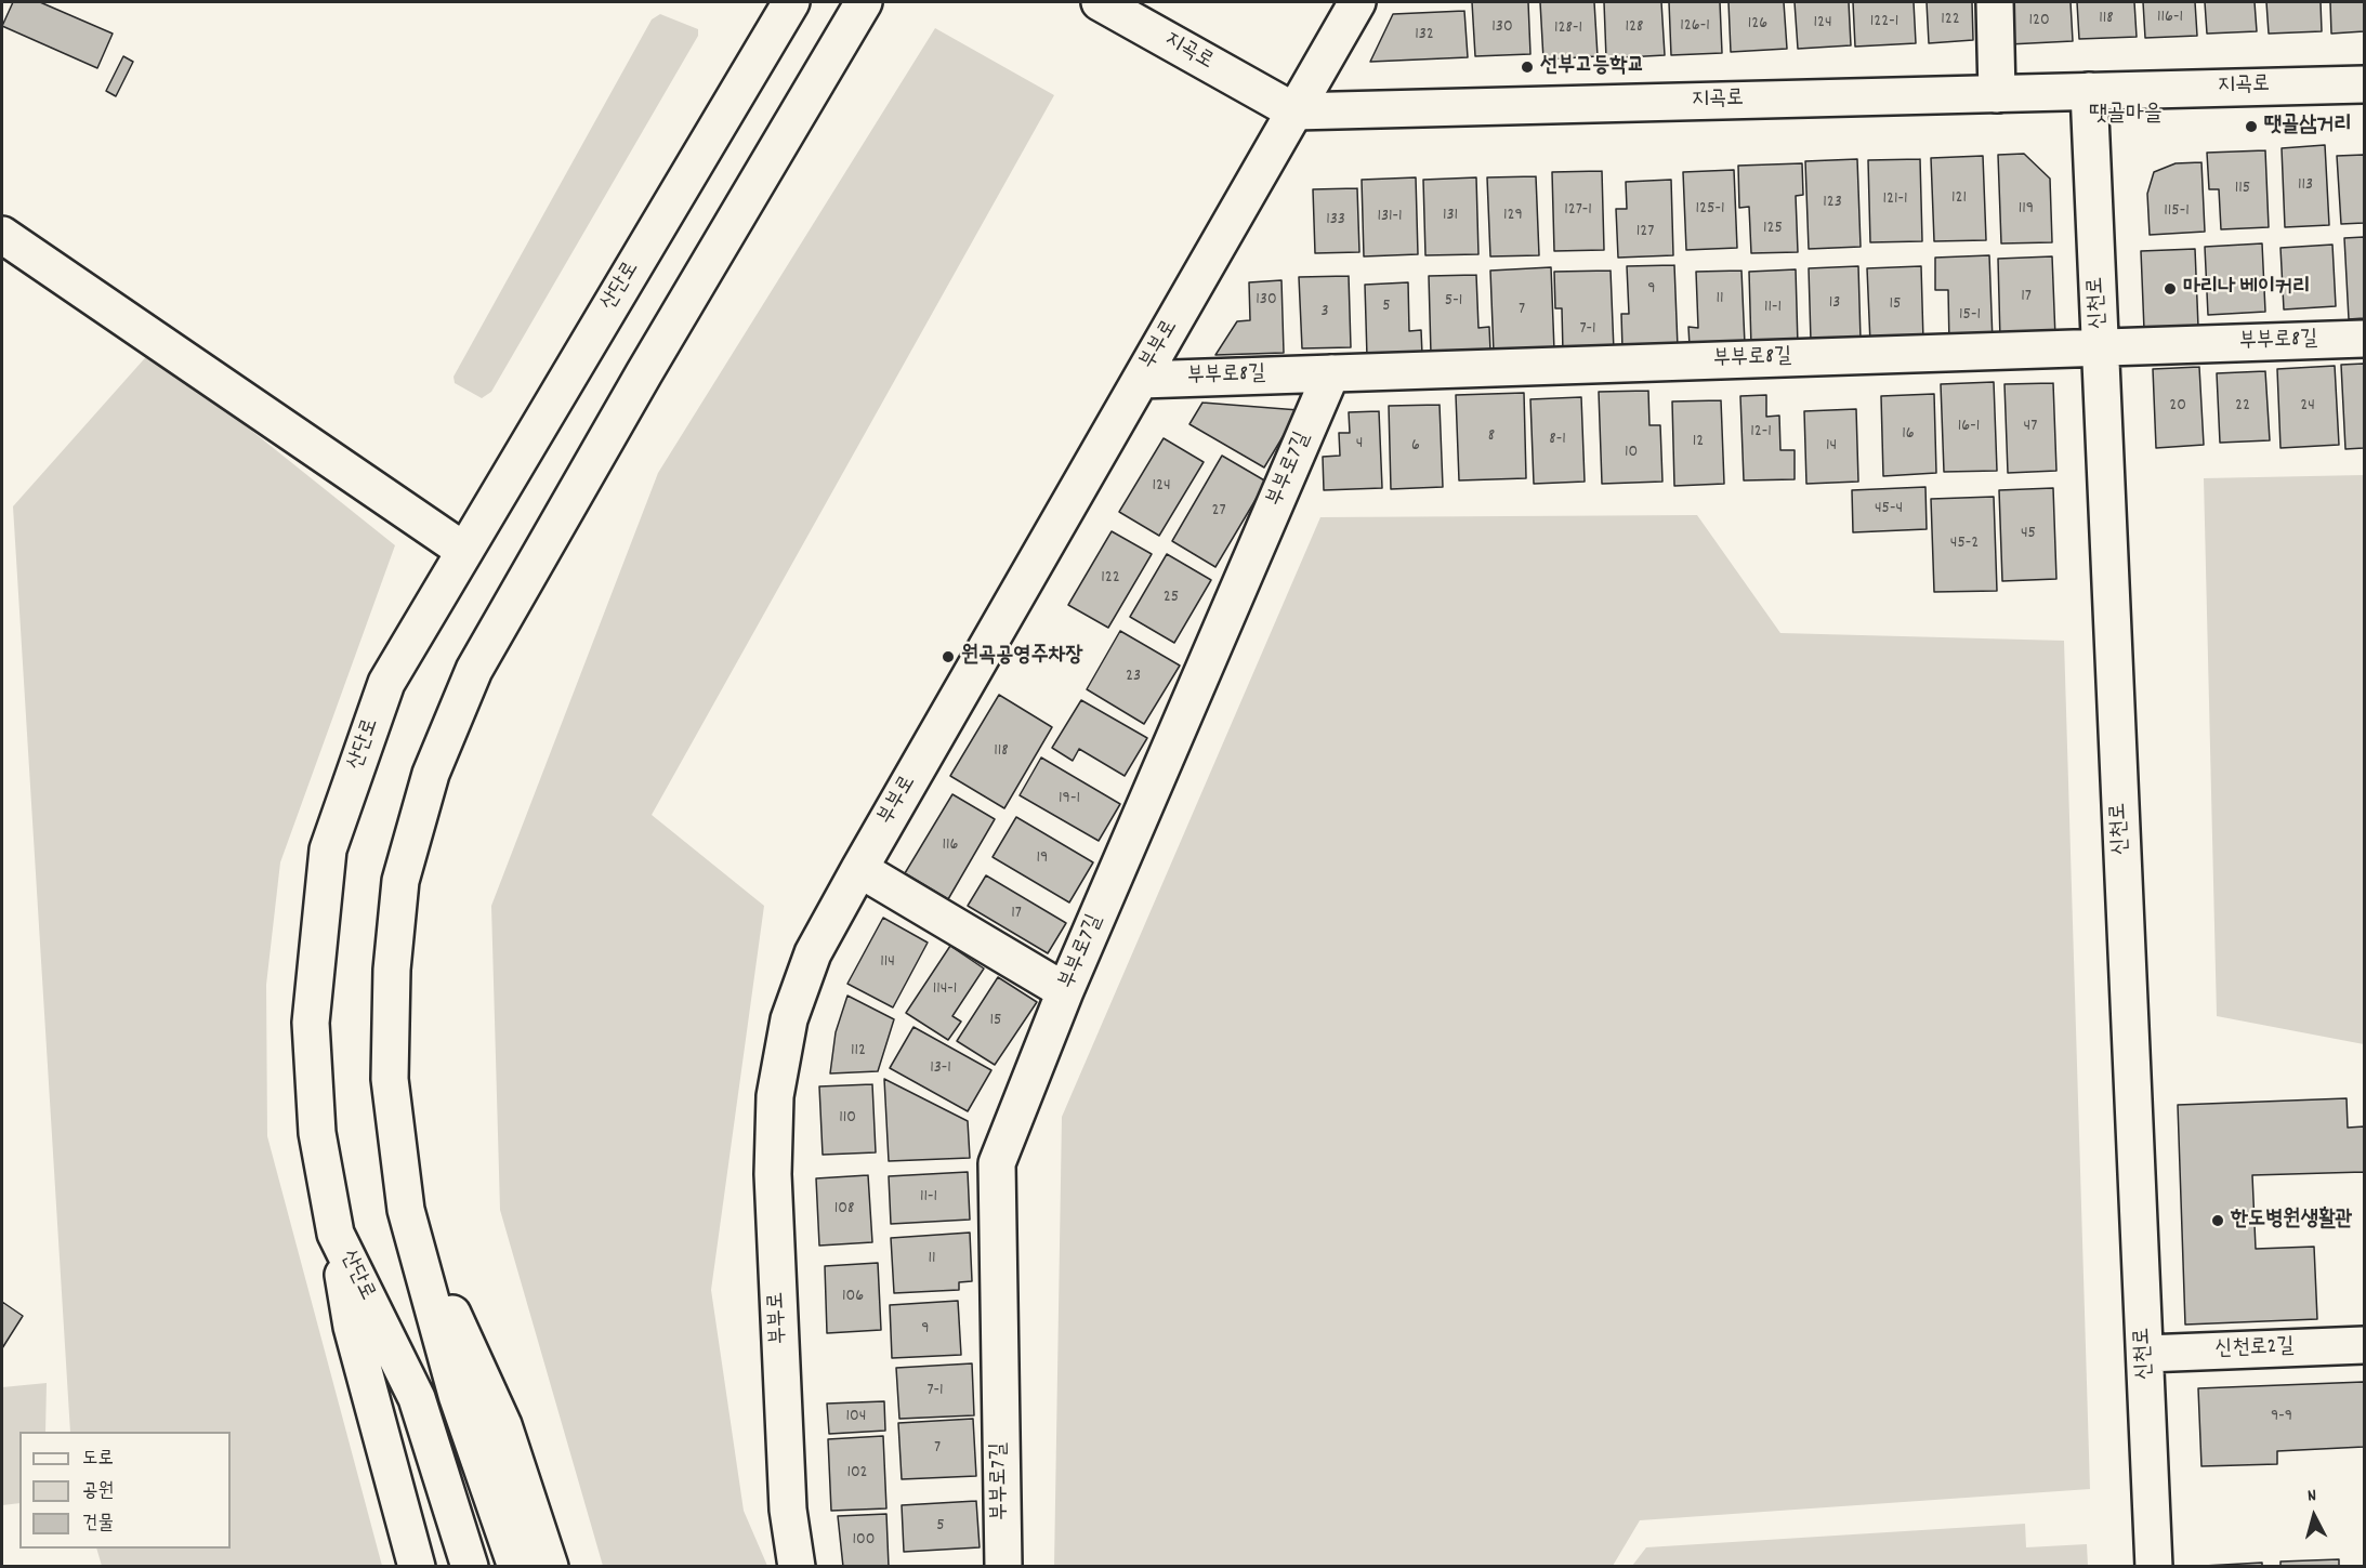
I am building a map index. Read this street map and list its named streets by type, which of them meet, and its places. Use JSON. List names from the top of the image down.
{
  "streets": {
    "street": [
      "지곡로",
      "산단로",
      "신천로",
      "부부로8길",
      "부부로",
      "부부로7길",
      "신천로2길"
    ]
  },
  "crossings": [
    ["지곡로", "신천로"],
    ["지곡로", "부부로"],
    ["신천로", "부부로8길"],
    ["신천로", "신천로2길"],
    ["부부로8길", "부부로"],
    ["부부로8길", "부부로7길"]
  ],
  "districts": ["땟골마을"],
  "places": [
    "선부고등학교",
    "땟골삼거리",
    "마리나 베이커리",
    "원곡공영주차장",
    "한도병원생활관"
  ],
  "house_numbers": [
    "116-1",
    "118",
    "122",
    "120",
    "122-1",
    "124",
    "126",
    "126-1",
    "130",
    "128",
    "128-1",
    "132",
    "113",
    "115",
    "121",
    "121-1",
    "123",
    "125-1",
    "119",
    "127-1",
    "115-1",
    "131",
    "129",
    "131-1",
    "133",
    "125",
    "127",
    "9",
    "17",
    "11",
    "130",
    "5-1",
    "13",
    "15",
    "5",
    "11-1",
    "7",
    "3",
    "15-1",
    "7-1",
    "20",
    "22",
    "24",
    "16-1",
    "47",
    "12-1",
    "16",
    "8",
    "8-1",
    "12",
    "4",
    "6",
    "14",
    "10",
    "124",
    "45-4",
    "27",
    "45",
    "45-2",
    "122",
    "25",
    "23",
    "118",
    "19-1",
    "116",
    "19",
    "17",
    "114",
    "114-1",
    "15",
    "112",
    "13-1",
    "110",
    "11-1",
    "108",
    "11",
    "106",
    "9",
    "7-1",
    "104",
    "9-9",
    "7",
    "102",
    "5",
    "100"
  ],
  "legend": ["도로", "공원", "건물"],
  "north": "top"
}
